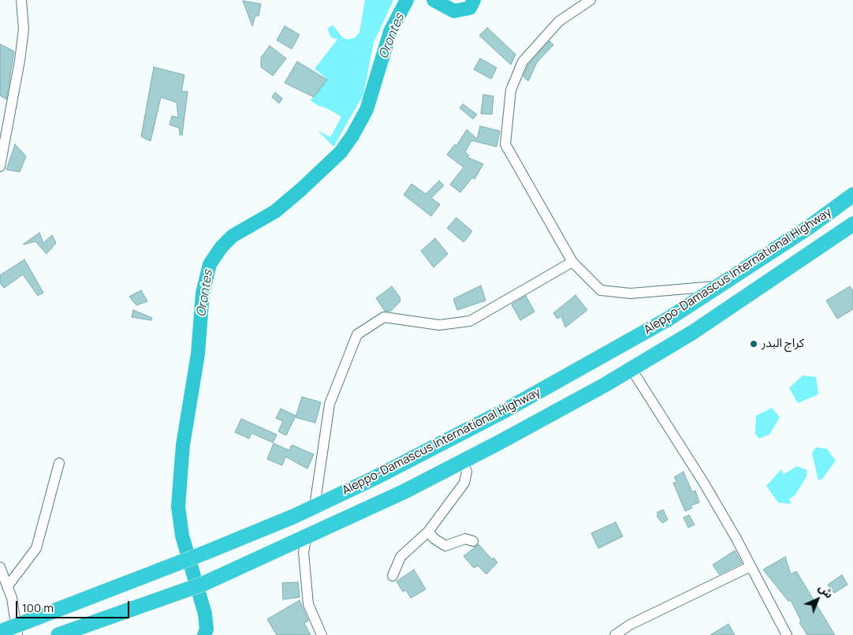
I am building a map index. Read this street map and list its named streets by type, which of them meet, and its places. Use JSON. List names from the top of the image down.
{
  "streets": {
    "highway": ["Aleppo-Damascus International Highway"]
  },
  "water": ["Orontes"],
  "places": ["كراج البدر"],
  "scale_bar": "100 m",
  "north": "top right"
}
